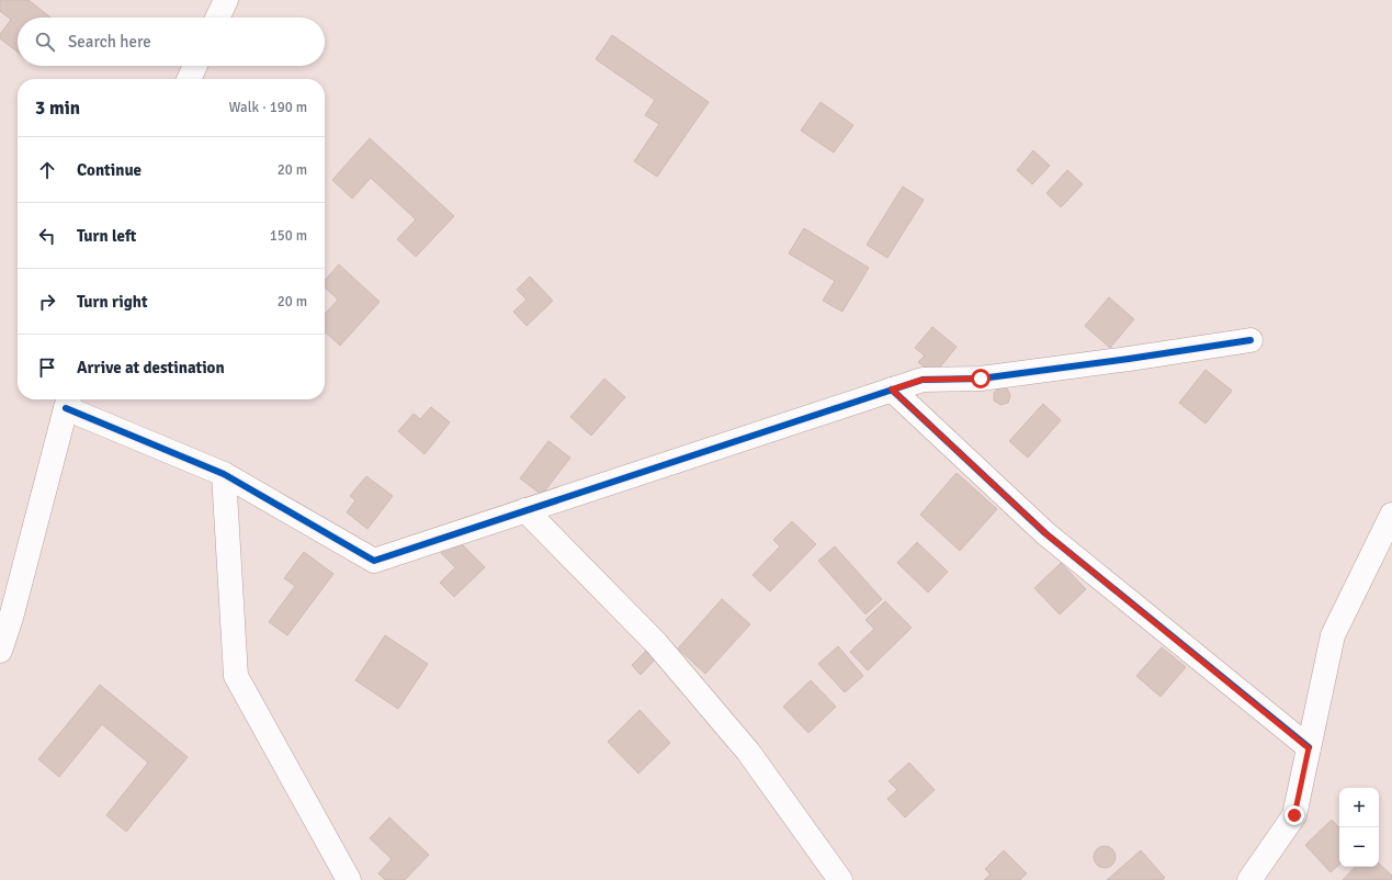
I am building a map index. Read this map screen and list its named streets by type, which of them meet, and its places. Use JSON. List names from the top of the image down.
{
  "page": {
    "search": "Search here",
    "heading": ["3 min", "Walk · 190 m"],
    "list": [
      ["Continue", "20 m"],
      ["Turn left", "150 m"],
      ["Turn right", "20 m"],
      "Arrive at destination"
    ],
    "map_buttons": ["+", "−"]
  }
}
